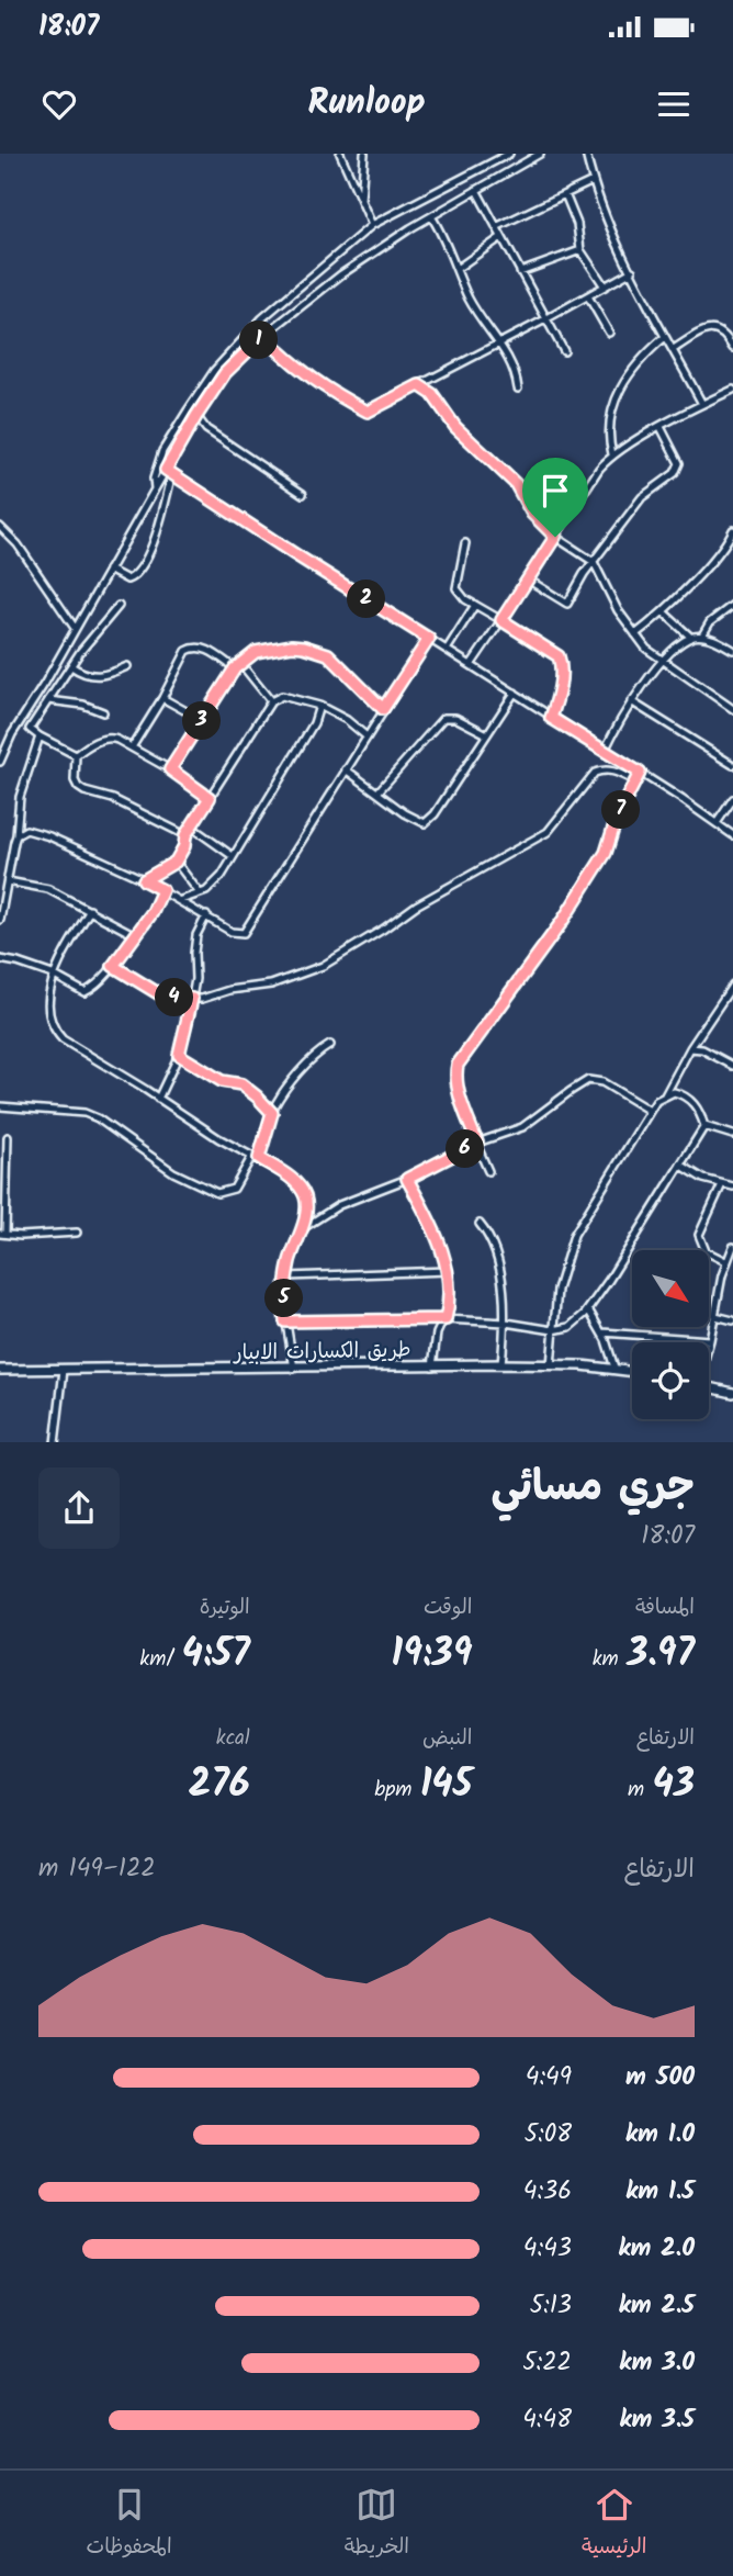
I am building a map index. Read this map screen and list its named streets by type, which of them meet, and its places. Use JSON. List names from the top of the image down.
{
  "streets": {
    "street": ["طريق الكسارات الابيار"]
  },
  "north": "bottom right",
  "page": {
    "status": "18:07",
    "header": "Runloop",
    "pins": [
      "1",
      "2",
      "3",
      "7",
      "4",
      "6",
      "5"
    ],
    "heading": ["جري مسائي", "18:07"],
    "stats": [
      ["المسافة", "3.97 km"],
      ["الوقت", "19:39"],
      ["الوتيرة", "4:57 /km"],
      ["الارتفاع", "43 m"],
      ["النبض", "145 bpm"],
      ["kcal", "276"]
    ],
    "chart": ["الارتفاع", "122–149 m"],
    "list": [
      {
        "name": "500 m",
        "note": "4:49"
      },
      {
        "name": "1.0 km",
        "note": "5:08"
      },
      {
        "name": "1.5 km",
        "note": "4:36"
      },
      {
        "name": "2.0 km",
        "note": "4:43"
      },
      {
        "name": "2.5 km",
        "note": "5:13"
      },
      {
        "name": "3.0 km",
        "note": "5:22"
      },
      {
        "name": "3.5 km",
        "note": "4:48"
      }
    ],
    "tabs": ["الرئيسية", "الخريطة", "المحفوظات"]
  }
}
